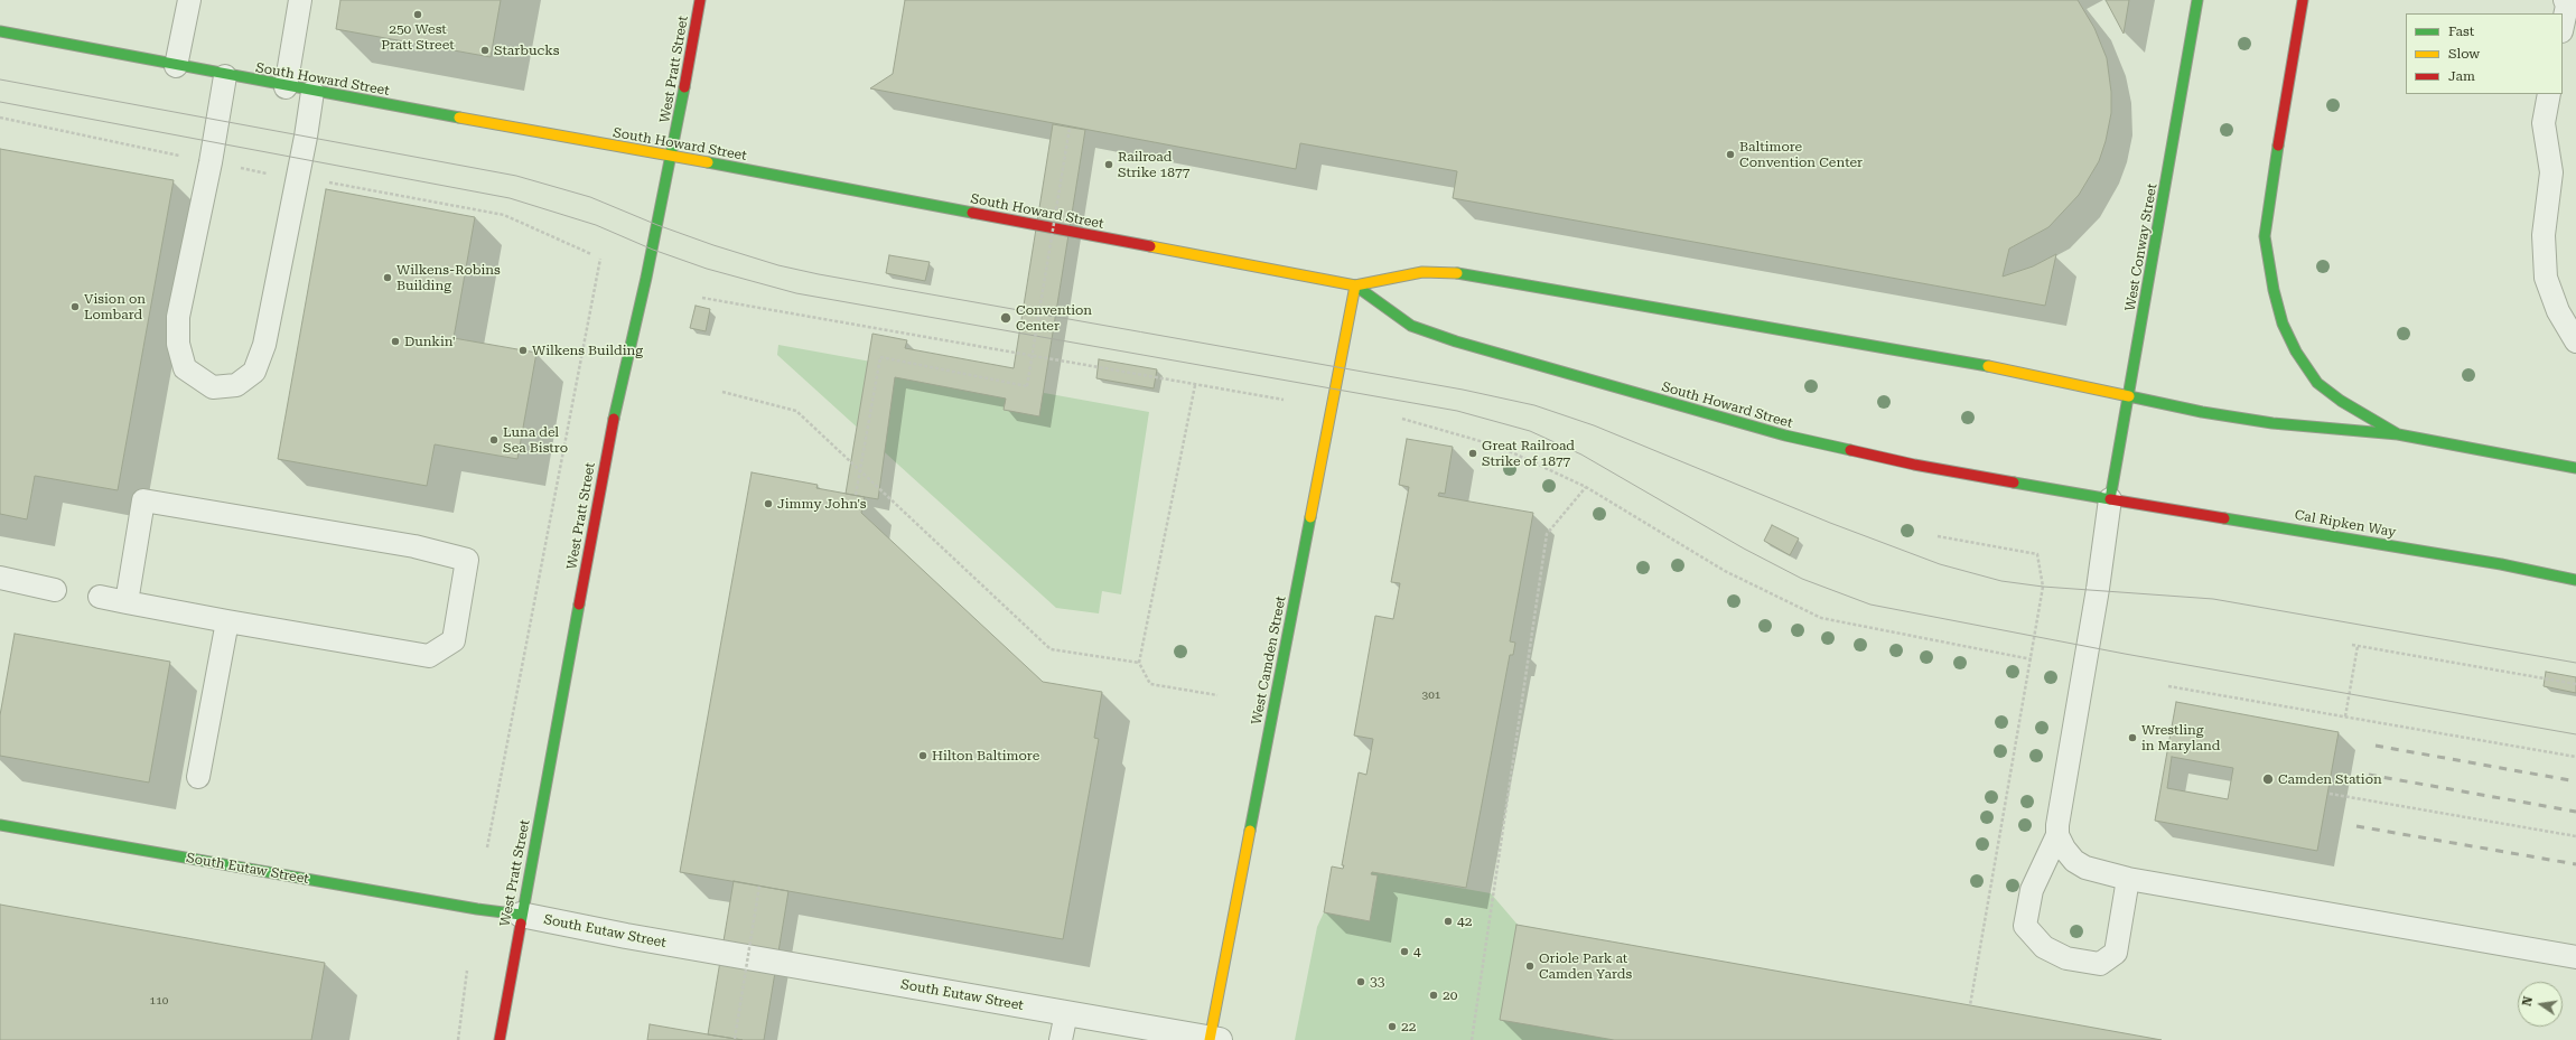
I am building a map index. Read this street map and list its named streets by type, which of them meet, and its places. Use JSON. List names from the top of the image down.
{
  "streets": {
    "main road": [
      "West Pratt Street",
      "South Howard Street",
      "West Conway Street",
      "Cal Ripken Way",
      "West Camden Street",
      "South Eutaw Street"
    ]
  },
  "crossings": [
    ["West Pratt Street", "South Howard Street"],
    ["West Pratt Street", "South Eutaw Street"],
    ["South Howard Street", "West Conway Street"],
    ["South Howard Street", "Cal Ripken Way"],
    ["South Howard Street", "West Camden Street"],
    ["West Conway Street", "Cal Ripken Way"],
    ["West Camden Street", "South Eutaw Street"]
  ],
  "places": [
    "250 West Pratt Street",
    "Starbucks",
    "Baltimore Convention Center",
    "Railroad Strike 1877",
    "Wilkens-Robins Building",
    "Vision on Lombard",
    "Convention Center",
    "Dunkin'",
    "Wilkens Building",
    "Luna del Sea Bistro",
    "Great Railroad Strike of 1877",
    "Jimmy John's",
    "Wrestling in Maryland",
    "Hilton Baltimore",
    "Camden Station",
    "42",
    "4",
    "Oriole Park at Camden Yards",
    "33",
    "20",
    "22"
  ],
  "house_numbers": ["301", "110"],
  "legend": ["Fast", "Slow", "Jam"],
  "north": "left"
}
